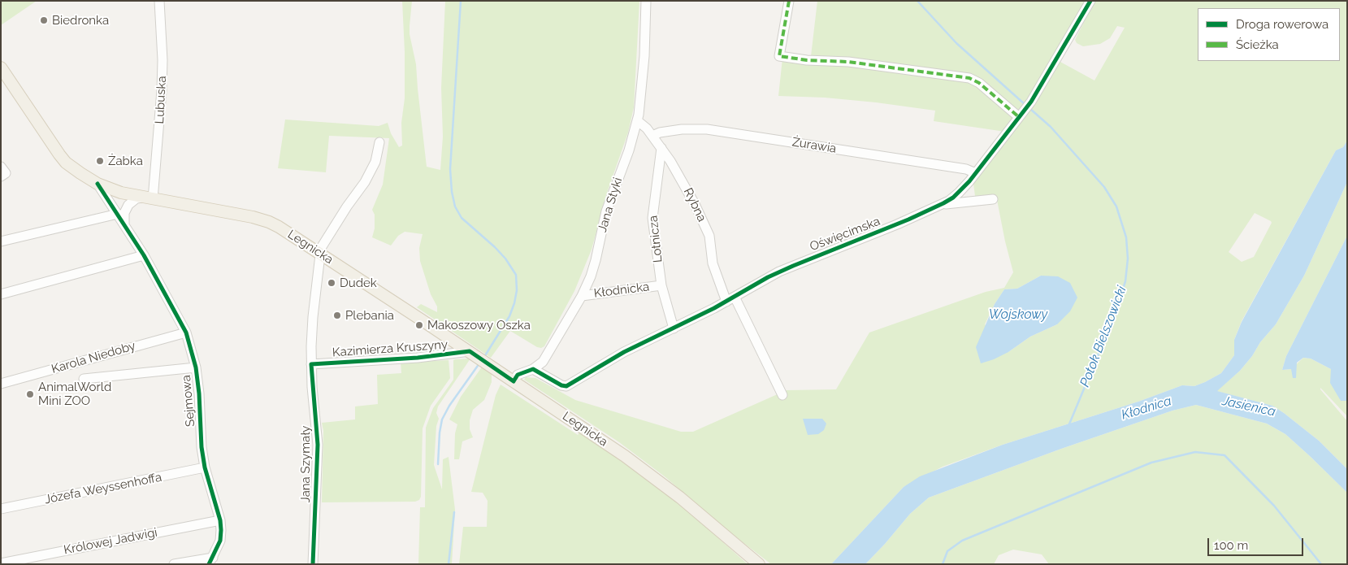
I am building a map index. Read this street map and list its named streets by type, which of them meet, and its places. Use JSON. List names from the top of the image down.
{
  "streets": {
    "main road": ["Legnicka"],
    "street": [
      "Lubuska",
      "Żurawia",
      "Jana Styki",
      "Rybna",
      "Oświęcimska",
      "Lotnicza",
      "Kłodnicka",
      "Kazimierza Kruszyny",
      "Karola Niedoby",
      "Sejmowa",
      "Jana Szymały",
      "Józefa Weyssenhoffa",
      "Królowej Jadwigi"
    ]
  },
  "crossings": [
    ["Lubuska", "Legnicka"],
    ["Żurawia", "Rybna"],
    ["Żurawia", "Oświęcimska"],
    ["Jana Styki", "Rybna"],
    ["Jana Styki", "Oświęcimska"],
    ["Jana Styki", "Legnicka"],
    ["Jana Styki", "Kłodnicka"],
    ["Rybna", "Oświęcimska"],
    ["Rybna", "Lotnicza"],
    ["Oświęcimska", "Lotnicza"],
    ["Lotnicza", "Kłodnicka"],
    ["Legnicka", "Kazimierza Kruszyny"],
    ["Legnicka", "Sejmowa"],
    ["Legnicka", "Jana Szymały"],
    ["Kazimierza Kruszyny", "Jana Szymały"],
    ["Karola Niedoby", "Sejmowa"],
    ["Sejmowa", "Józefa Weyssenhoffa"],
    ["Sejmowa", "Królowej Jadwigi"]
  ],
  "water": [
    "Wojskowy",
    "Potok Bielszowicki",
    "Jasienica",
    "Kłodnica"
  ],
  "places": [
    "Biedronka",
    "Żabka",
    "Dudek",
    "Plebania",
    "Makoszowy Oszka",
    "AnimalWorld Mini ZOO"
  ],
  "legend": ["Droga rowerowa", "Ścieżka"],
  "scale_bar": "100 m"
}
